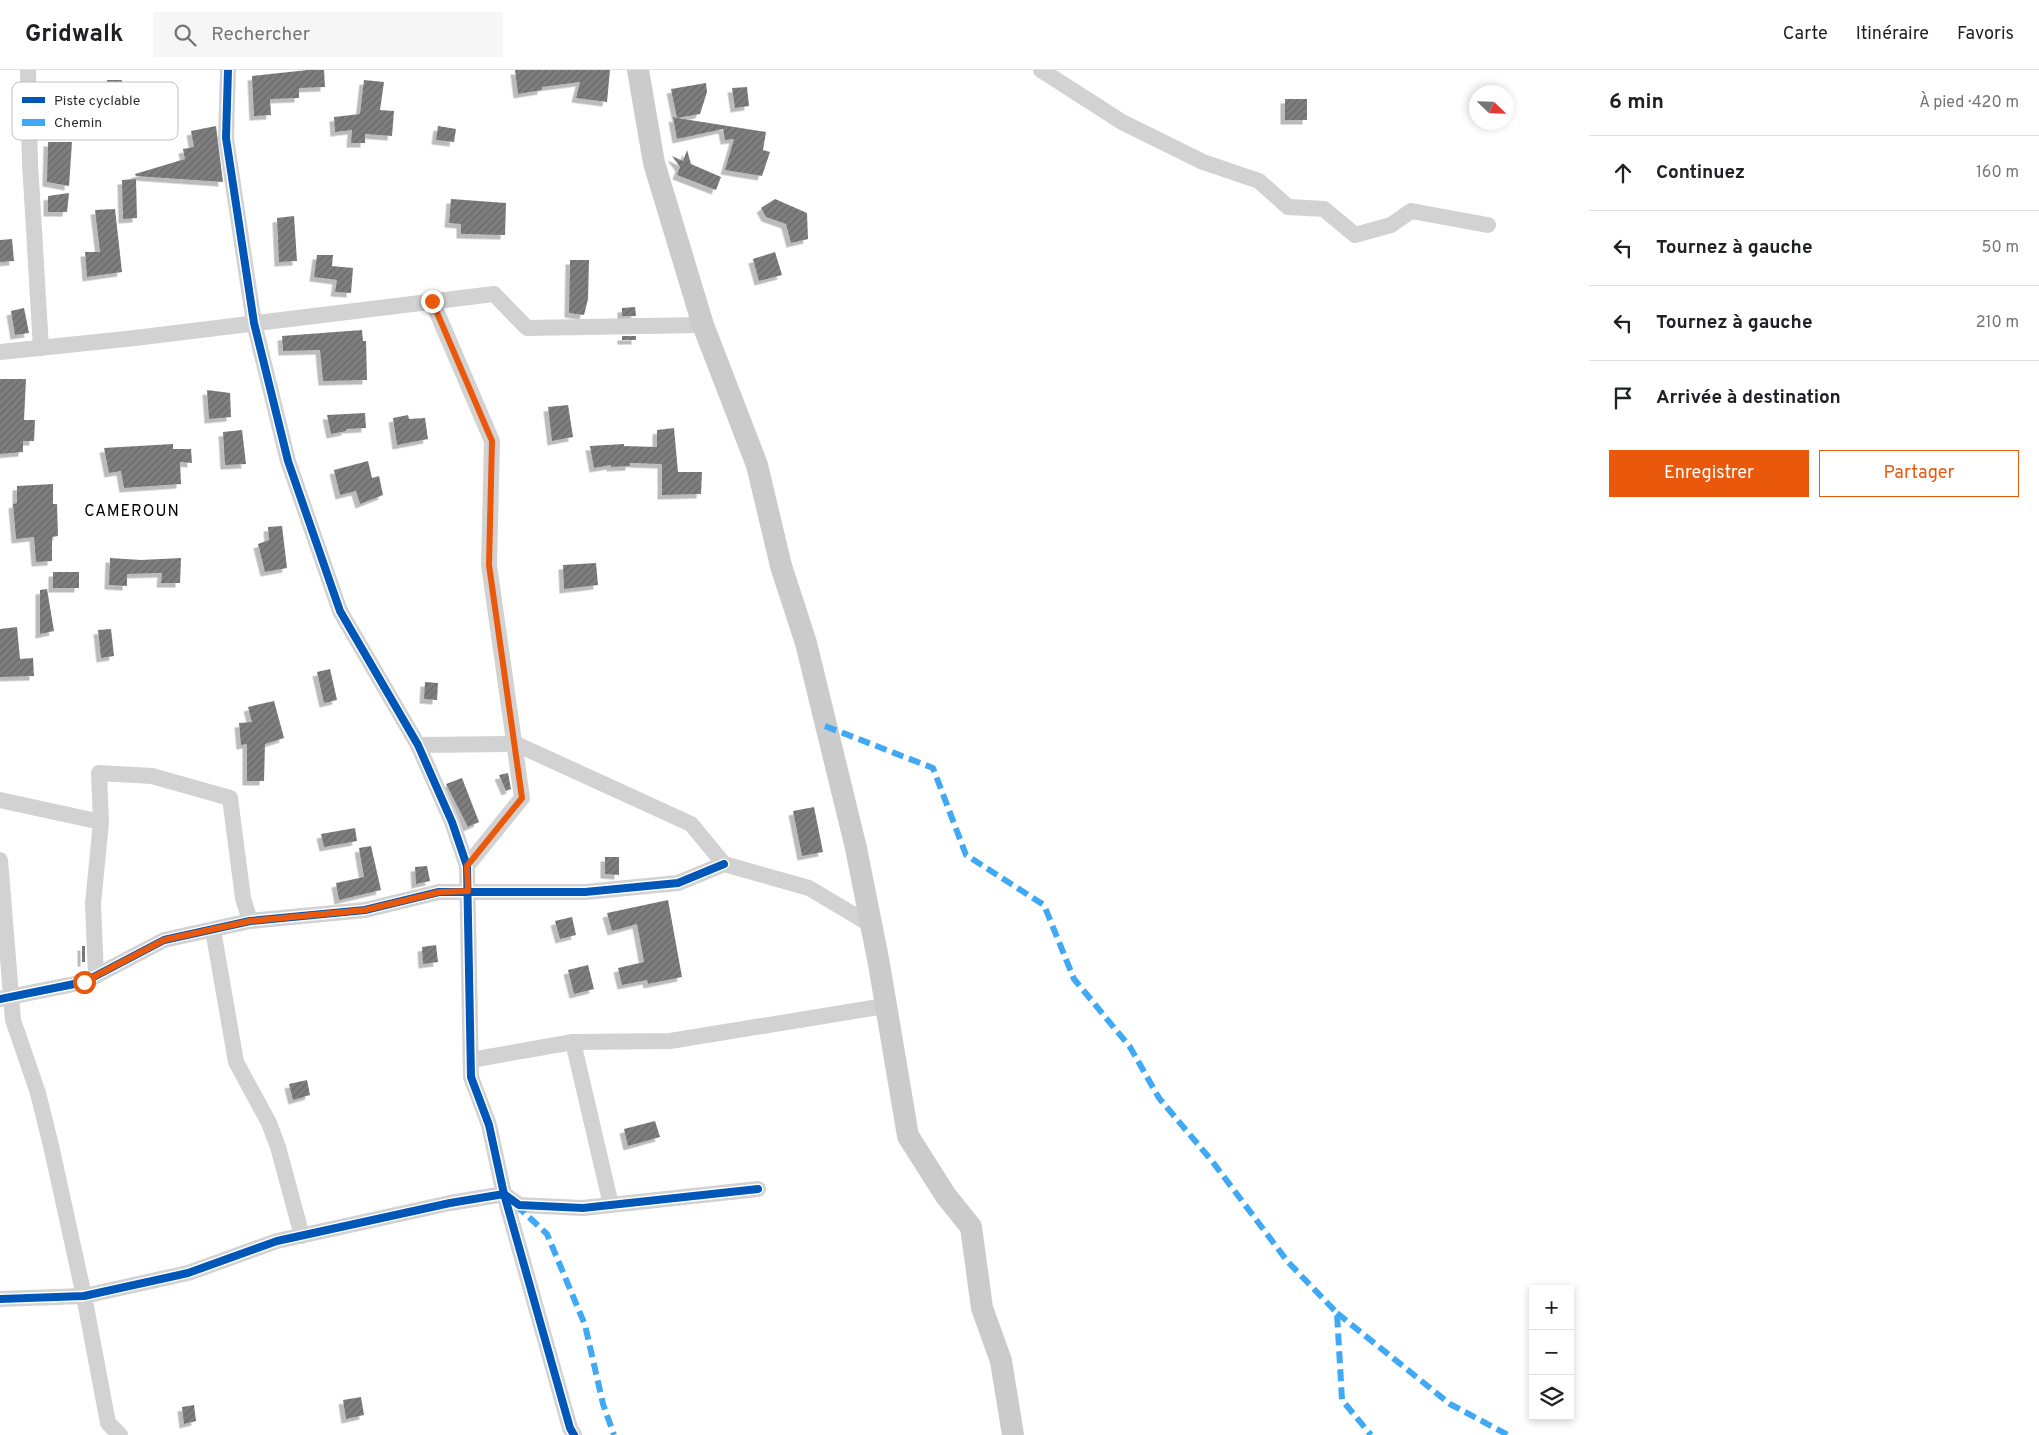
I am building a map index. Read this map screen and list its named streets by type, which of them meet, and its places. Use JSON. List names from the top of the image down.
{
  "districts": ["CAMEROUN"],
  "legend": ["Piste cyclable", "Chemin"],
  "north": "bottom right",
  "page": {
    "header": "Gridwalk",
    "search": "Rechercher",
    "nav": ["Carte", "Itinéraire", "Favoris"],
    "heading": ["6 min", "À pied · 420 m"],
    "list": [
      ["Continuez", "160 m"],
      ["Tournez à gauche", "50 m"],
      ["Tournez à gauche", "210 m"],
      "Arrivée à destination"
    ],
    "buttons": ["Enregistrer", "Partager"],
    "map_buttons": ["+", "−"]
  }
}
